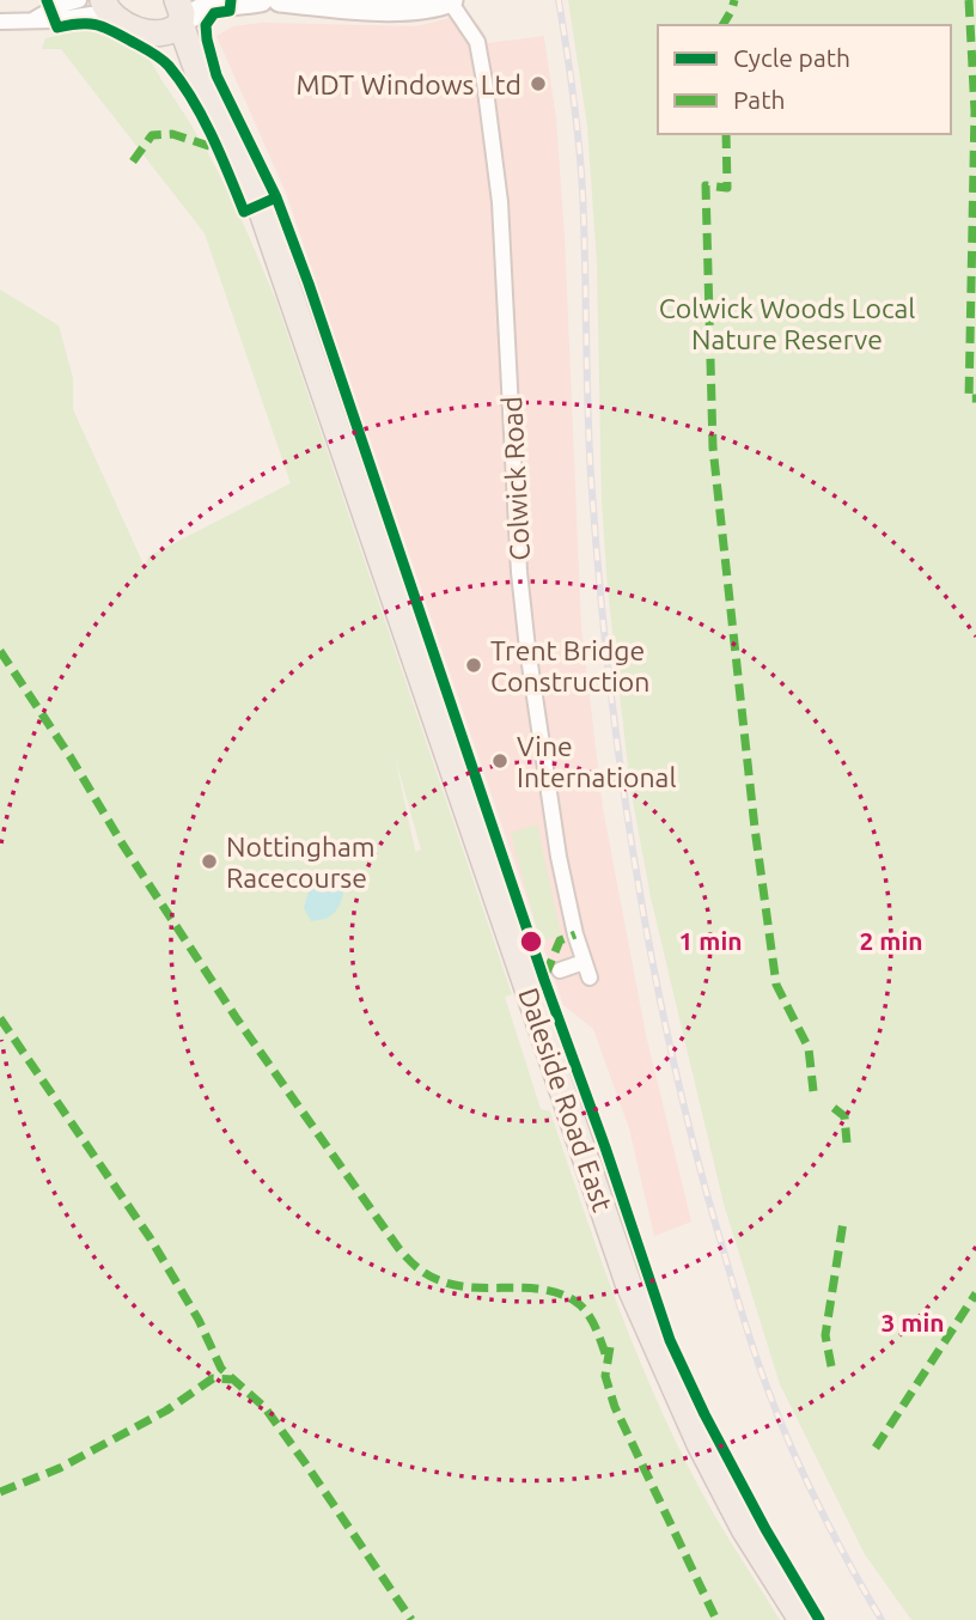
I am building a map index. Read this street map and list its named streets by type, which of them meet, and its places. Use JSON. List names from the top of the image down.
{
  "streets": {
    "main road": ["Daleside Road East"],
    "street": ["Colwick Road"]
  },
  "parks": ["Colwick Woods Local Nature Reserve"],
  "places": [
    "MDT Windows Ltd",
    "Trent Bridge Construction",
    "Vine International",
    "Nottingham Racecourse"
  ],
  "legend": ["Cycle path", "Path"],
  "rings": ["1 min", "2 min", "3 min"]
}
